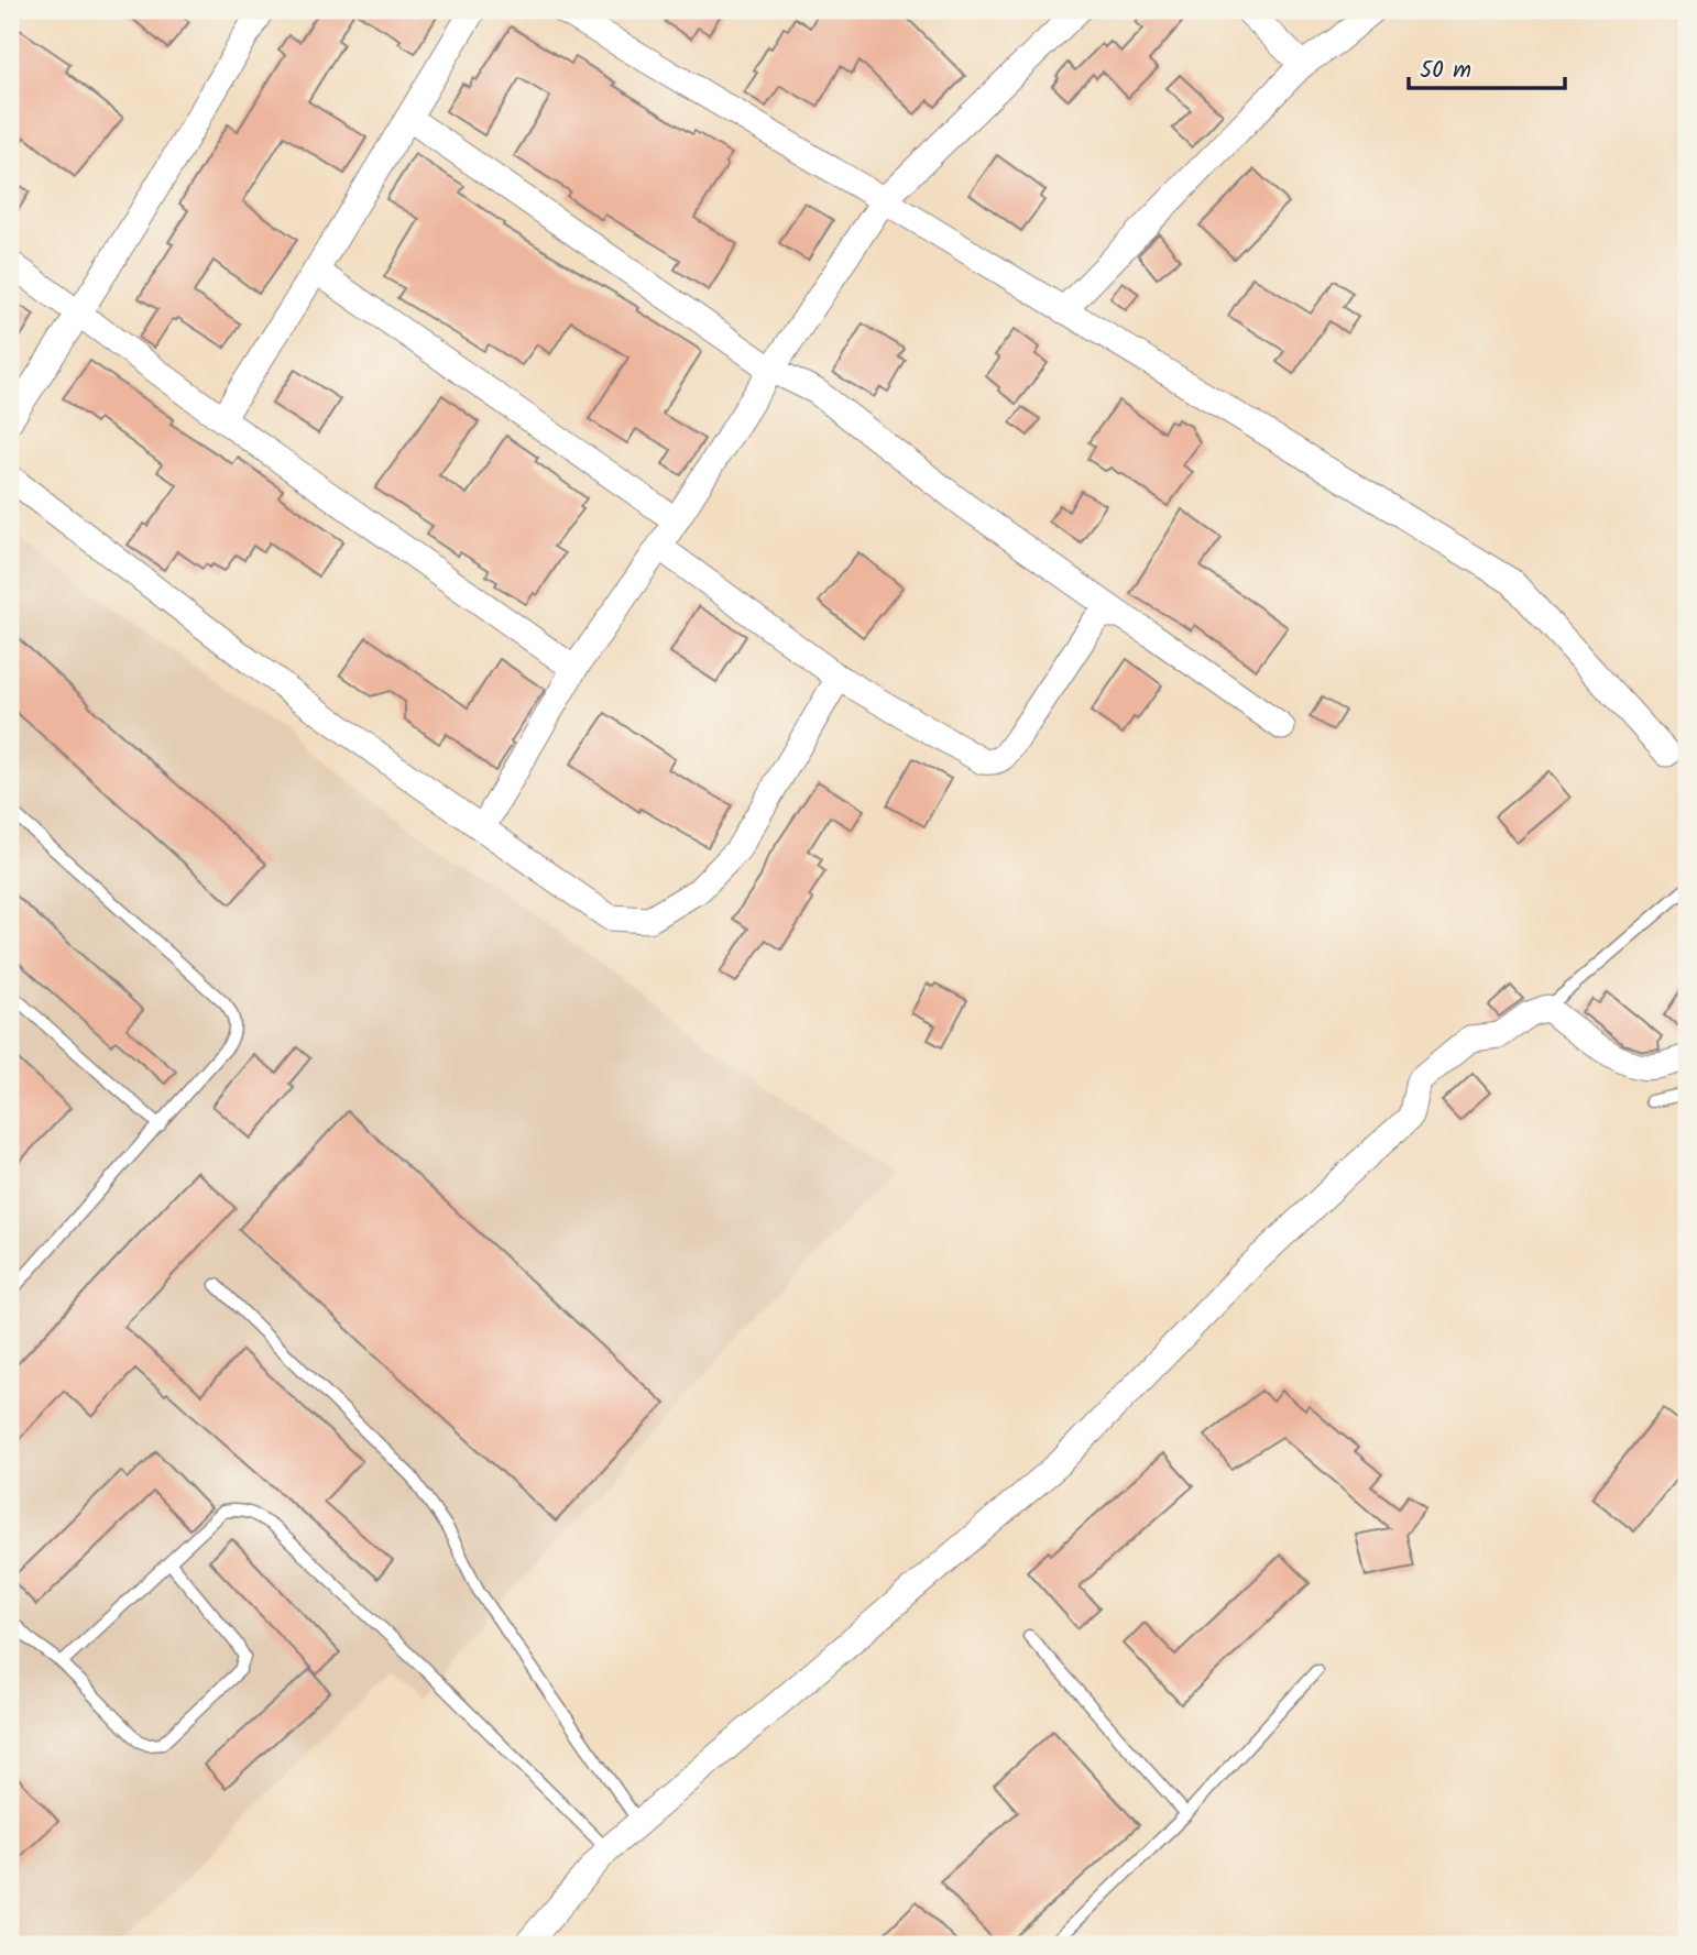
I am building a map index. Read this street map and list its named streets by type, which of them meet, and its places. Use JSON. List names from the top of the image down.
{
  "scale_bar": "50 m"
}
